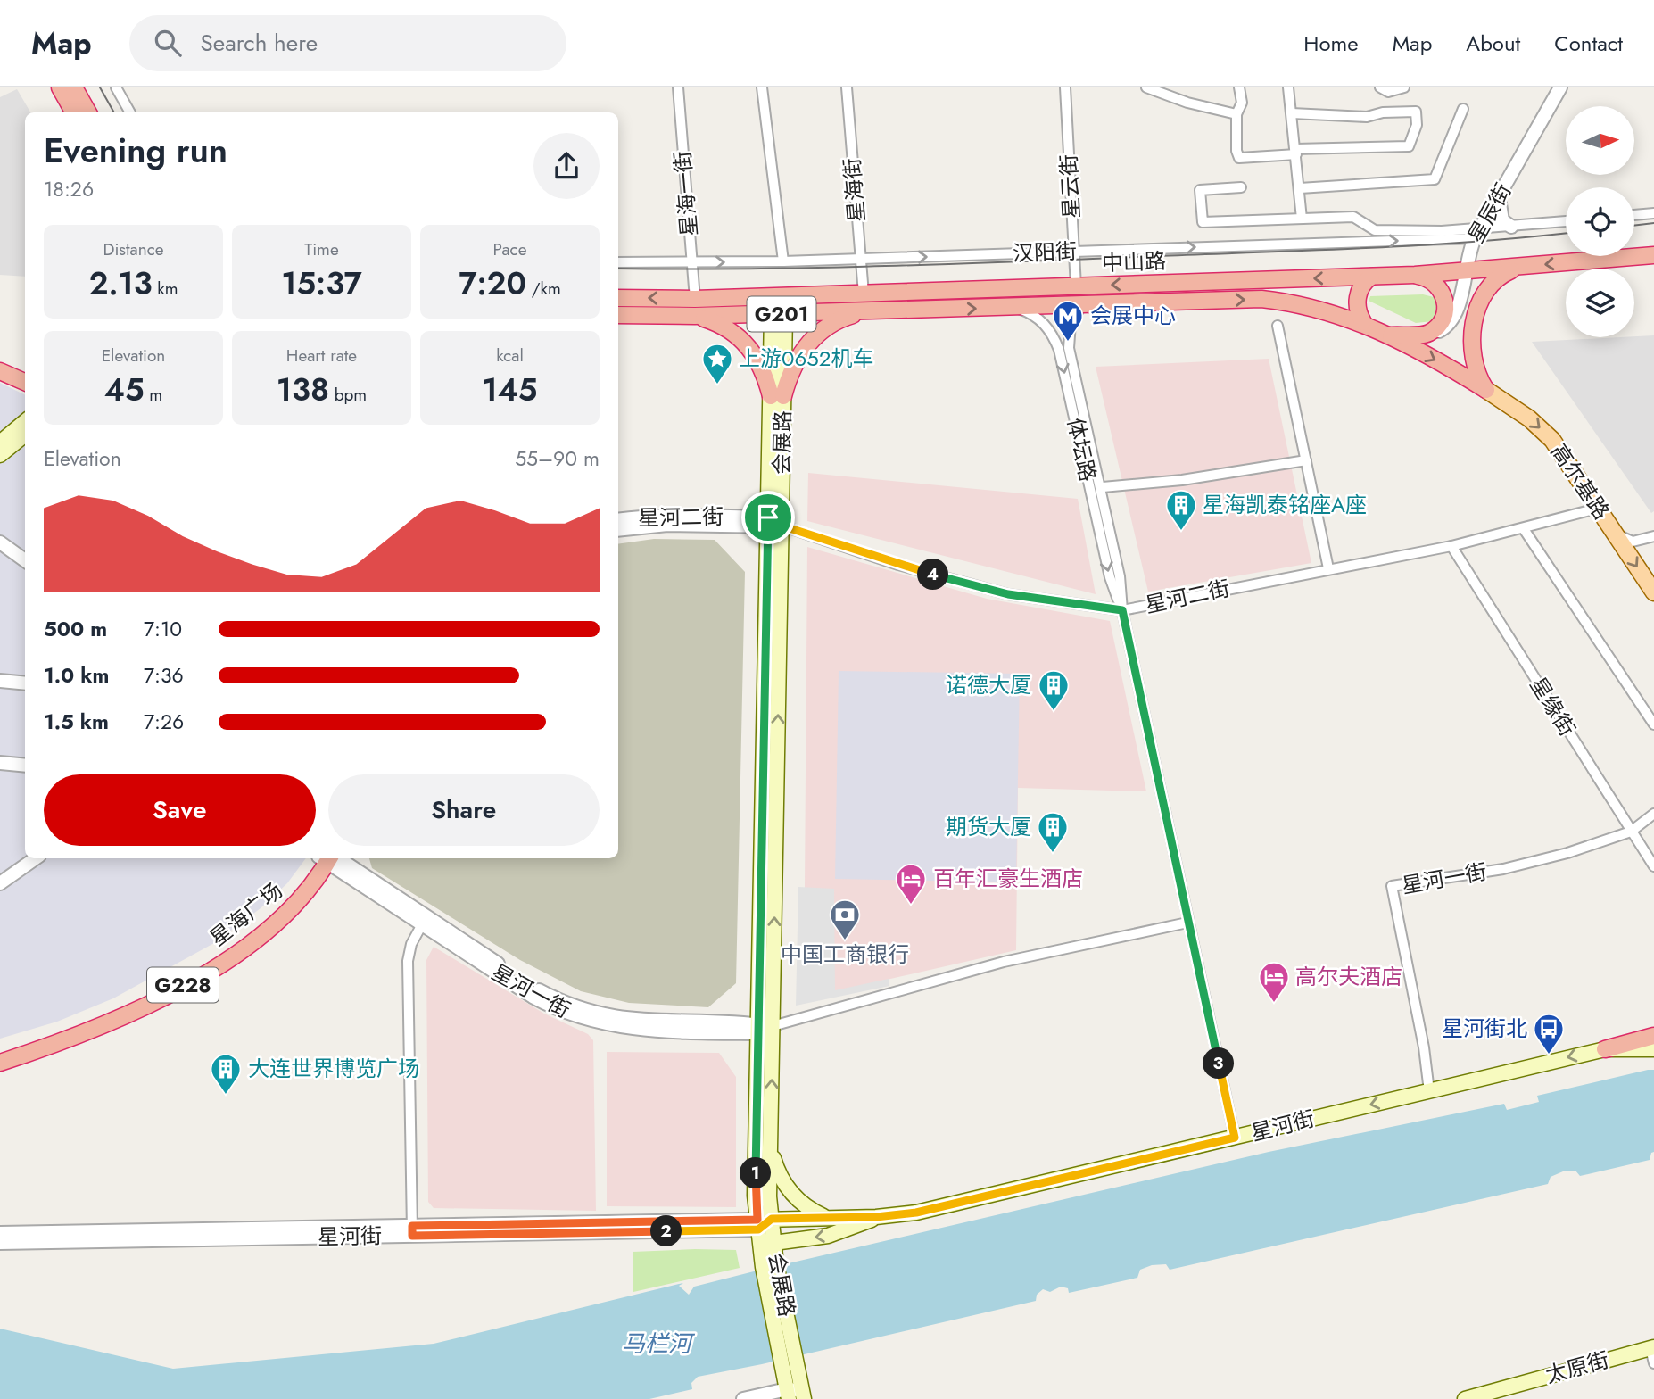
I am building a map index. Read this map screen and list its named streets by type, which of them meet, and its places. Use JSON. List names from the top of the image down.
{
  "streets": {
    "highway": [
      "中山路",
      "G201",
      "星海广场",
      "G228"
    ],
    "main road": [
      "会展路",
      "高尔基路",
      "星河街",
      "太原街"
    ],
    "street": [
      "星云街",
      "星海街",
      "星海一街",
      "星辰街",
      "汉阳街",
      "体坛路",
      "星河二街",
      "星缘街",
      "星河一街"
    ]
  },
  "crossings": [
    ["星云街", "汉阳街"],
    ["星云街", "中山路"],
    ["星海街", "汉阳街"],
    ["星海街", "中山路"],
    ["星海一街", "汉阳街"],
    ["星海一街", "中山路"],
    ["星辰街", "汉阳街"],
    ["星辰街", "中山路"],
    ["中山路", "会展路"],
    ["中山路", "体坛路"],
    ["中山路", "高尔基路"],
    ["会展路", "星河二街"],
    ["会展路", "星河一街"],
    ["会展路", "星河街"],
    ["体坛路", "星河二街"],
    ["体坛路", "星河一街"],
    ["体坛路", "星河街"],
    ["高尔基路", "星河二街"],
    ["星河二街", "星缘街"],
    ["星缘街", "星河一街"],
    ["星河一街", "星河街"]
  ],
  "one_way": ["汉阳街", "高尔基路"],
  "water": ["马栏河"],
  "places": {
    "metro station": ["会展中心"],
    "place": ["上游0652机车"],
    "building": [
      "星海凯泰铭座A座",
      "诺德大厦",
      "期货大厦",
      "大连世界博览广场"
    ],
    "hotel": ["百年汇豪生酒店", "高尔夫酒店"],
    "bank": ["中国工商银行"],
    "bus stop": ["星河街北"]
  },
  "north": "right",
  "page": {
    "header": "Map",
    "search": "Search here",
    "nav": [
      "Home",
      "Map",
      "About",
      "Contact"
    ],
    "heading": ["Evening run", "18:26"],
    "stats": [
      ["Distance", "2.13 km"],
      ["Time", "15:37"],
      ["Pace", "7:20 /km"],
      ["Elevation", "45 m"],
      ["Heart rate", "138 bpm"],
      ["kcal", "145"]
    ],
    "chart": ["Elevation", "55–90 m"],
    "pins": [
      "4",
      "3",
      "1",
      "2"
    ],
    "list": [
      {
        "name": "500 m",
        "note": "7:10"
      },
      {
        "name": "1.0 km",
        "note": "7:36"
      },
      {
        "name": "1.5 km",
        "note": "7:26"
      }
    ],
    "buttons": ["Save", "Share"]
  }
}
